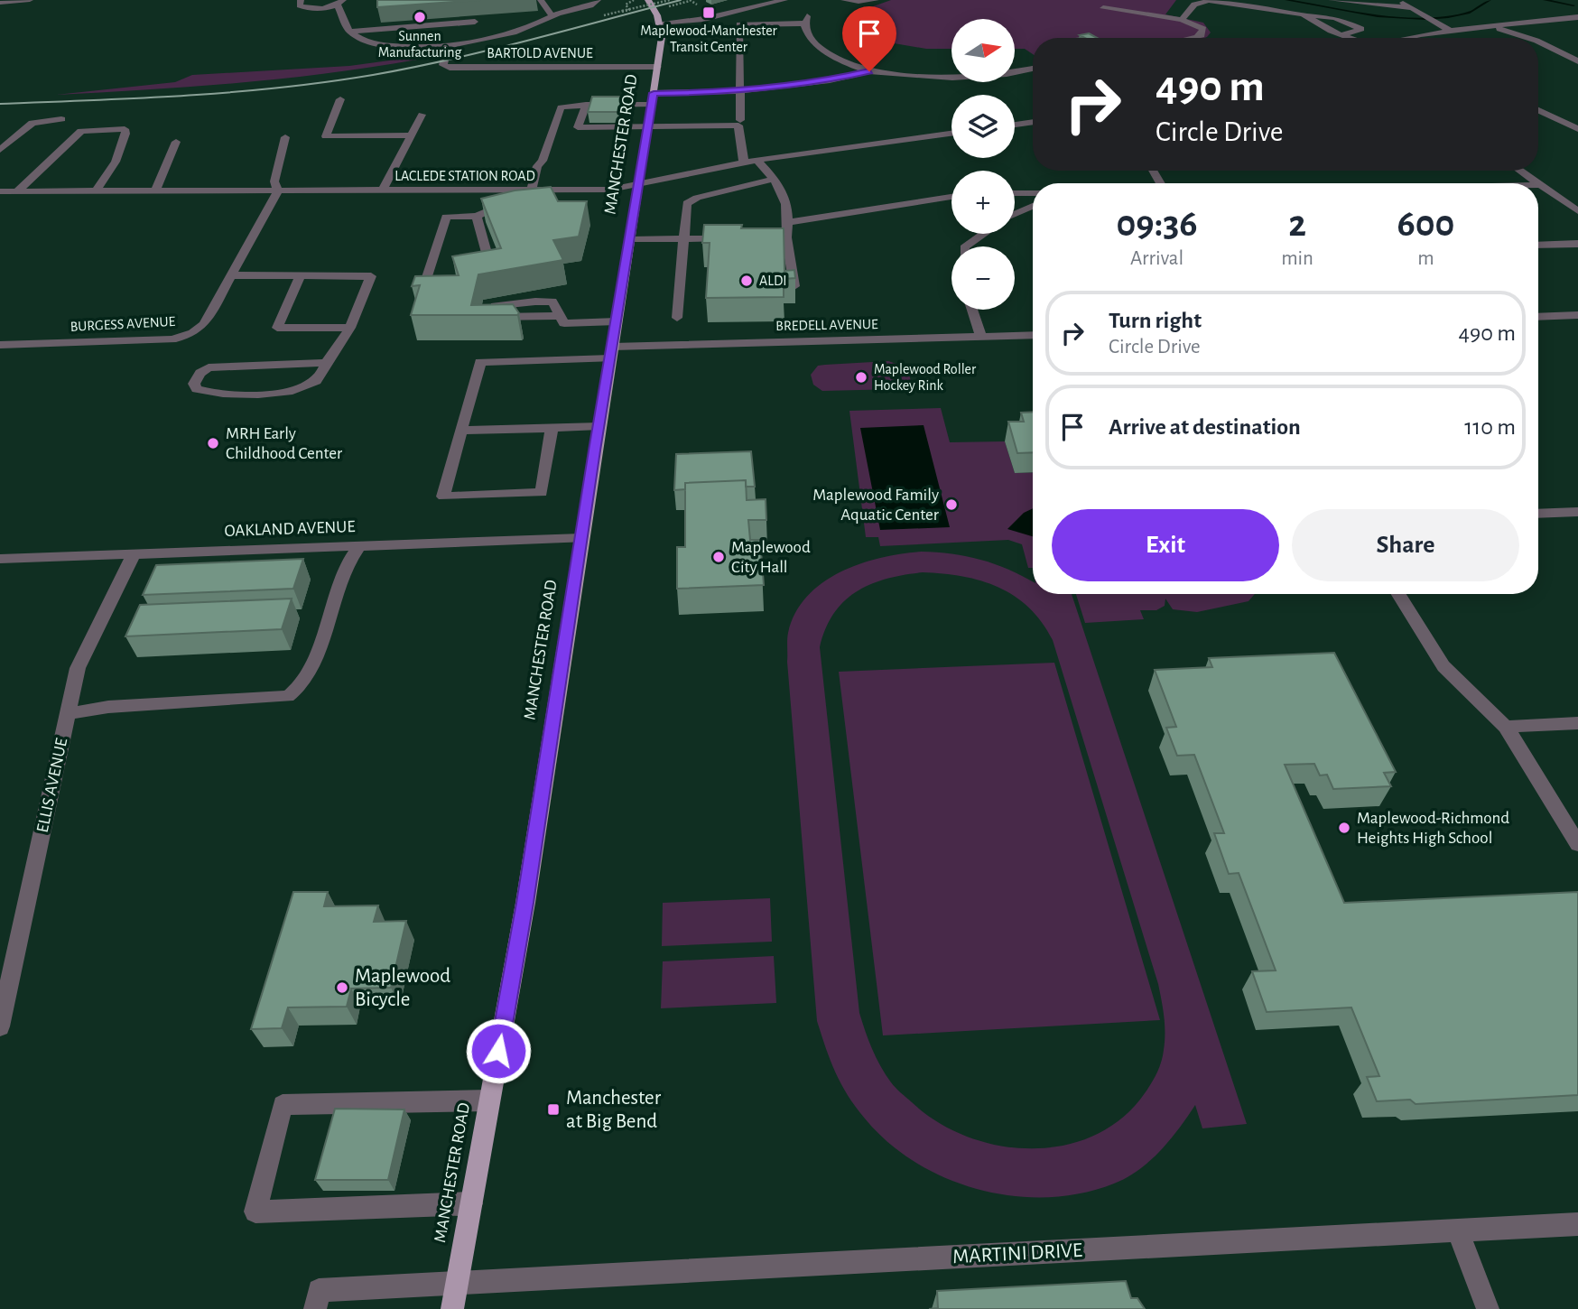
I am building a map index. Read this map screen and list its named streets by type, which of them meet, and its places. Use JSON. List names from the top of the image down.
{
  "streets": {
    "main road": ["MANCHESTER ROAD"],
    "street": [
      "BARTOLD AVENUE",
      "LACLEDE STATION ROAD",
      "BURGESS AVENUE",
      "BREDELL AVENUE",
      "OAKLAND AVENUE",
      "ELLIS AVENUE",
      "MARTINI DRIVE"
    ]
  },
  "crossings": [
    ["BARTOLD AVENUE", "MANCHESTER ROAD"],
    ["MANCHESTER ROAD", "LACLEDE STATION ROAD"],
    ["MANCHESTER ROAD", "BREDELL AVENUE"],
    ["MANCHESTER ROAD", "OAKLAND AVENUE"],
    ["MANCHESTER ROAD", "MARTINI DRIVE"],
    ["LACLEDE STATION ROAD", "BURGESS AVENUE"],
    ["OAKLAND AVENUE", "ELLIS AVENUE"]
  ],
  "places": {
    "transit": ["Maplewood-Manchester Transit Center", "Manchester at Big Bend"],
    "other": [
      "Sunnen Manufacturing",
      "ALDI",
      "Maplewood Roller Hockey Rink",
      "MRH Early Childhood Center",
      "Maplewood Family Aquatic Center",
      "Maplewood City Hall",
      "Maplewood-Richmond Heights High School",
      "Maplewood Bicycle"
    ]
  },
  "north": "right",
  "page": {
    "map_buttons": ["+", "−"],
    "turn": ["490 m", "Circle Drive"],
    "eta": [
      "09:36",
      "Arrival",
      "2",
      "min",
      "600",
      "m"
    ],
    "list": [
      {
        "name": "Turn right",
        "note": "Circle Drive",
        "value": "490 m"
      },
      {
        "name": "Arrive at destination",
        "value": "110 m"
      }
    ],
    "buttons": ["Exit", "Share"]
  }
}
